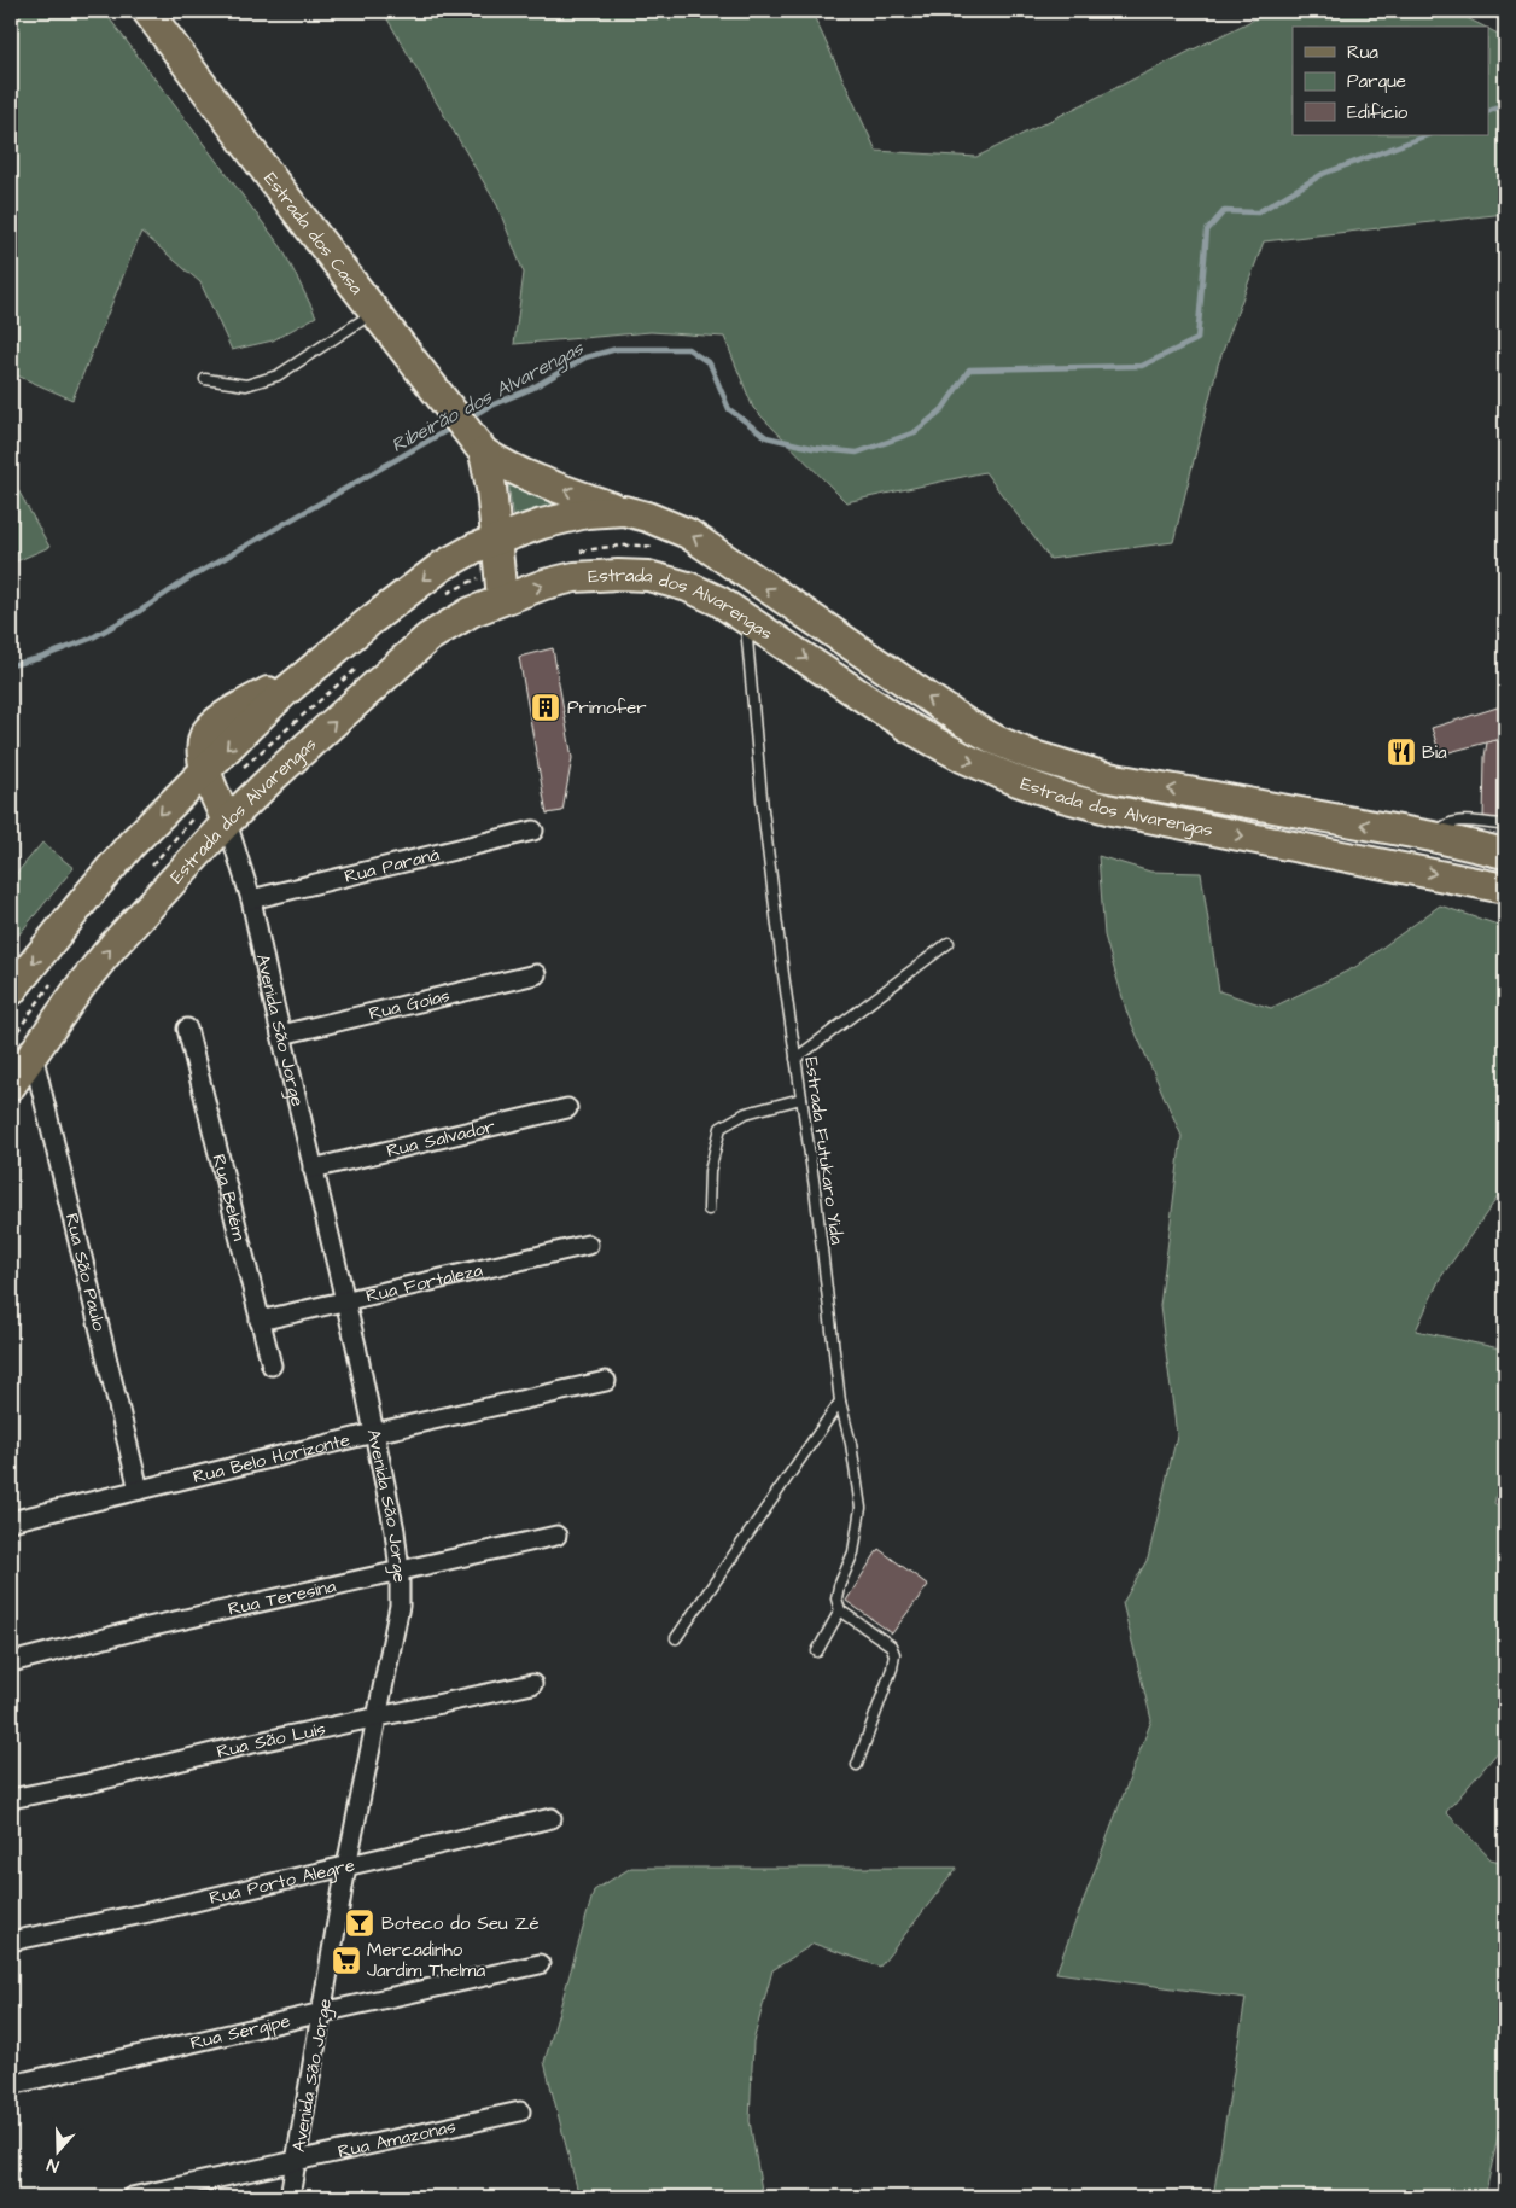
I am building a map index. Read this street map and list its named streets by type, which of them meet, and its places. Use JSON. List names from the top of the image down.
{
  "streets": {
    "main road": ["Estrada dos Casa", "Estrada dos Alvarengas"],
    "street": [
      "Rua Paraná",
      "Rua Goías",
      "Avenida São Jorge",
      "Rua Salvador",
      "Rua Belém",
      "Rua São Paulo",
      "Rua Fortaleza",
      "Rua Belo Horizonte",
      "Rua Teresina",
      "Rua São Luís",
      "Rua Porto Alegre",
      "Rua Sergipe",
      "Rua Amazonas"
    ],
    "lane": ["Estrada Futukaro Yida"]
  },
  "crossings": [
    ["Estrada dos Alvarengas", "Avenida São Jorge"],
    ["Estrada dos Alvarengas", "Estrada Futukaro Yida"],
    ["Estrada dos Alvarengas", "Rua São Paulo"],
    ["Rua Paraná", "Avenida São Jorge"],
    ["Rua Goías", "Avenida São Jorge"],
    ["Avenida São Jorge", "Rua Salvador"],
    ["Avenida São Jorge", "Rua Fortaleza"],
    ["Avenida São Jorge", "Rua Belo Horizonte"],
    ["Avenida São Jorge", "Rua Teresina"],
    ["Avenida São Jorge", "Rua São Luís"],
    ["Avenida São Jorge", "Rua Porto Alegre"],
    ["Avenida São Jorge", "Rua Sergipe"],
    ["Avenida São Jorge", "Rua Amazonas"],
    ["Rua Belém", "Rua Fortaleza"],
    ["Rua São Paulo", "Rua Belo Horizonte"]
  ],
  "water": ["Ribeirão dos Alvarengas"],
  "places": {
    "building": ["Primofer"],
    "restaurant": ["Bia"],
    "bar": ["Boteco do Seu Zé"],
    "supermarket": ["Mercadinho Jardim Thelma"]
  },
  "legend": ["Rua", "Parque", "Edifício"],
  "north": "bottom"
}
